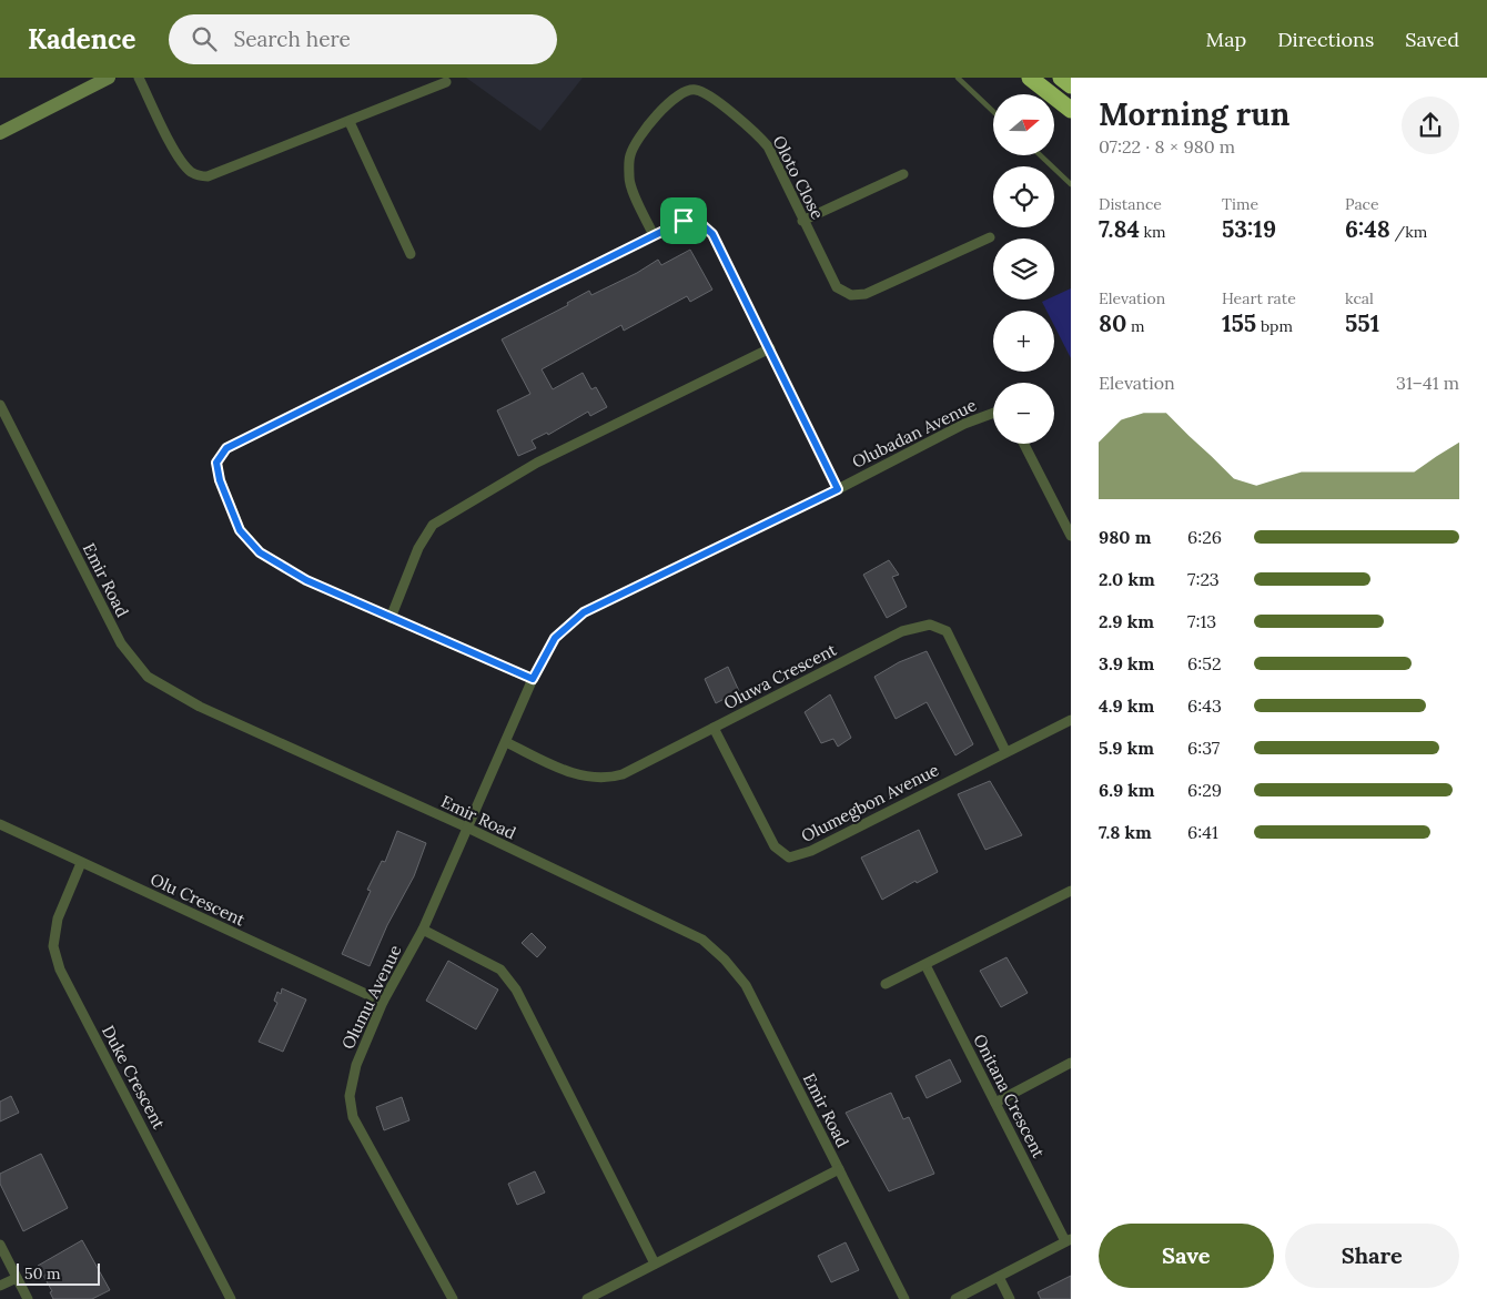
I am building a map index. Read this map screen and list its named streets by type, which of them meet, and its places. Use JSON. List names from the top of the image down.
{
  "streets": {
    "street": [
      "Oloto Close",
      "Olubadan Avenue",
      "Emir Road",
      "Oluwa Crescent",
      "Olumegbon Avenue",
      "Olu Crescent",
      "Olumu Avenue",
      "Duke Crescent",
      "Onitana Crescent"
    ]
  },
  "crossings": [
    ["Olubadan Avenue", "Emir Road"],
    ["Olubadan Avenue", "Oluwa Crescent"],
    ["Olubadan Avenue", "Olumu Avenue"],
    ["Emir Road", "Olumu Avenue"],
    ["Oluwa Crescent", "Olumegbon Avenue"],
    ["Olu Crescent", "Olumu Avenue"],
    ["Olu Crescent", "Duke Crescent"]
  ],
  "scale_bar": "50 m",
  "north": "right",
  "page": {
    "header": "Kadence",
    "search": "Search here",
    "nav": ["Map", "Directions", "Saved"],
    "heading": ["Morning run", "07:22 · 8 × 980 m"],
    "map_buttons": ["+", "−"],
    "stats": [
      ["Distance", "7.84 km"],
      ["Time", "53:19"],
      ["Pace", "6:48 /km"],
      ["Elevation", "80 m"],
      ["Heart rate", "155 bpm"],
      ["kcal", "551"]
    ],
    "chart": ["Elevation", "31–41 m"],
    "list": [
      {
        "name": "980 m",
        "note": "6:26"
      },
      {
        "name": "2.0 km",
        "note": "7:23"
      },
      {
        "name": "2.9 km",
        "note": "7:13"
      },
      {
        "name": "3.9 km",
        "note": "6:52"
      },
      {
        "name": "4.9 km",
        "note": "6:43"
      },
      {
        "name": "5.9 km",
        "note": "6:37"
      },
      {
        "name": "6.9 km",
        "note": "6:29"
      },
      {
        "name": "7.8 km",
        "note": "6:41"
      }
    ],
    "buttons": ["Save", "Share"],
    "scale": "50 m"
  }
}
